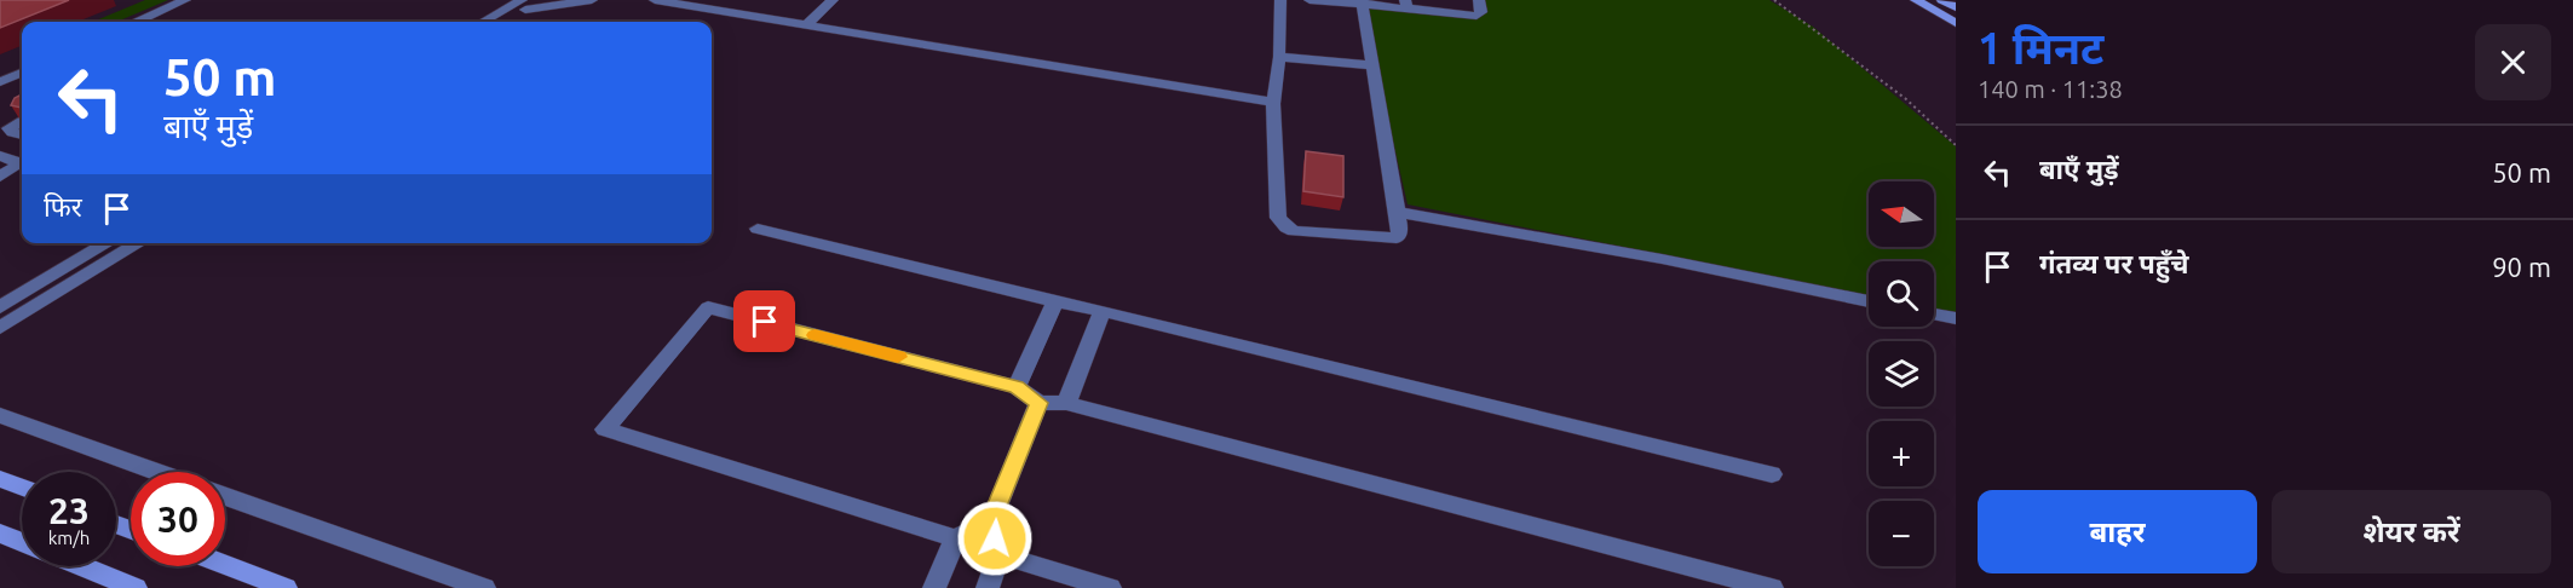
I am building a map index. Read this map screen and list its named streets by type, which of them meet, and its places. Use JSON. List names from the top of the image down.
{
  "north": "left",
  "page": {
    "heading": ["1 मिनट", "140 m · 11:38"],
    "turn": ["50 m", "बाएँ मुड़ें"],
    "list": [
      {
        "name": "बाएँ मुड़ें",
        "value": "50 m"
      },
      {
        "name": "गंतव्य पर पहुँचे",
        "value": "90 m"
      }
    ],
    "then": "फिर",
    "map_buttons": ["+", "−"],
    "speed": "23 km/h",
    "limit": "30",
    "buttons": ["बाहर", "शेयर करें"]
  }
}
